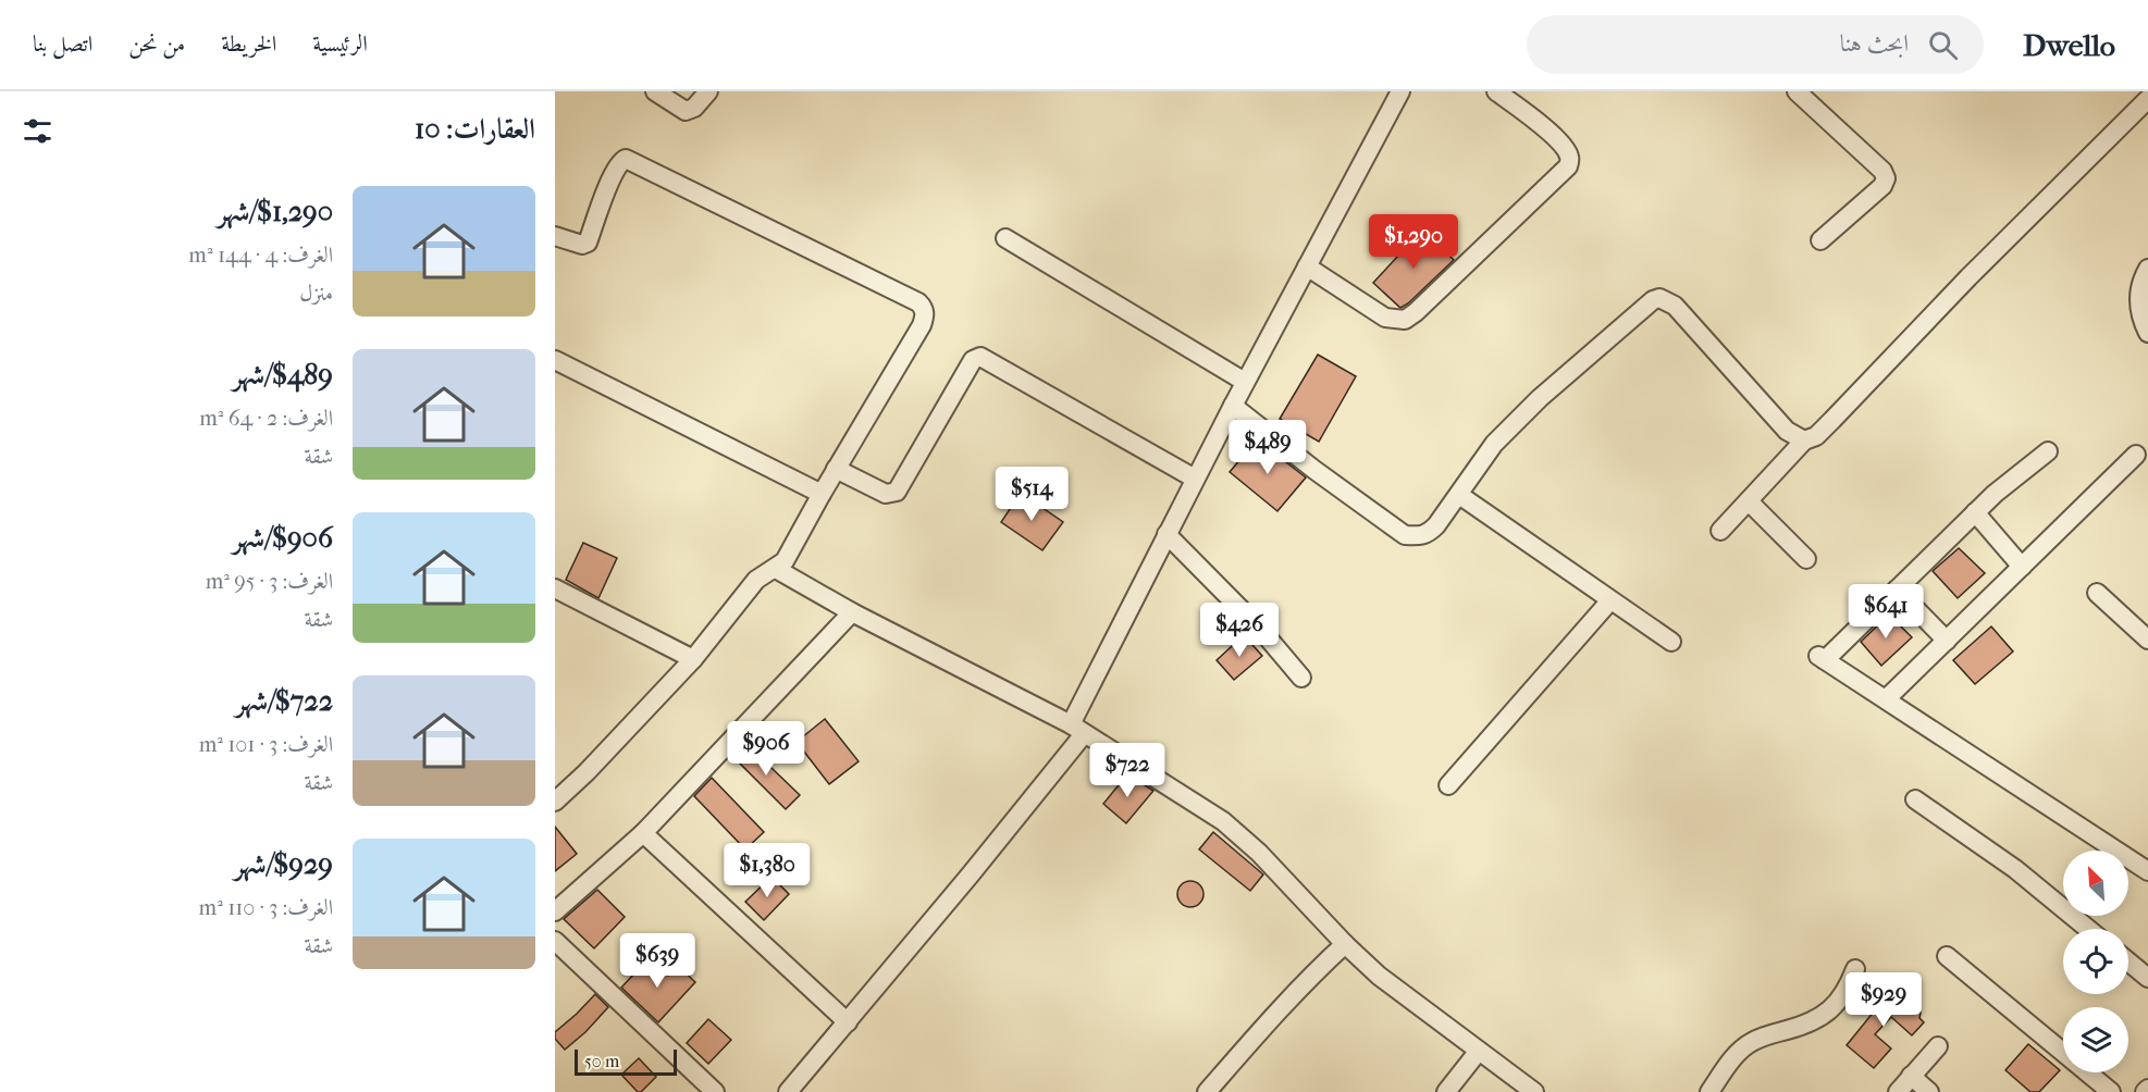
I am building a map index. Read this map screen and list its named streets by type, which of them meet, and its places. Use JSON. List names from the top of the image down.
{
  "scale_bar": "50 m",
  "north": "top left",
  "page": {
    "header": "Dwello",
    "search": "ابحث هنا",
    "nav": [
      "الرئيسية",
      "الخريطة",
      "من نحن",
      "اتصل بنا"
    ],
    "heading": "العقارات: 10",
    "list": [
      {
        "name": "$1,290/شهر",
        "note": "الغرف: 4 · 144 m² · منزل"
      },
      {
        "name": "$489/شهر",
        "note": "الغرف: 2 · 64 m² · شقة"
      },
      {
        "name": "$906/شهر",
        "note": "الغرف: 3 · 95 m² · شقة"
      },
      {
        "name": "$722/شهر",
        "note": "الغرف: 3 · 101 m² · شقة"
      },
      {
        "name": "$929/شهر",
        "note": "الغرف: 3 · 110 m² · شقة"
      }
    ],
    "price": [
      "$1,290",
      "$489",
      "$514",
      "$641",
      "$426",
      "$906",
      "$722",
      "$1,380",
      "$639",
      "$929"
    ],
    "scale": "50 m"
  }
}
